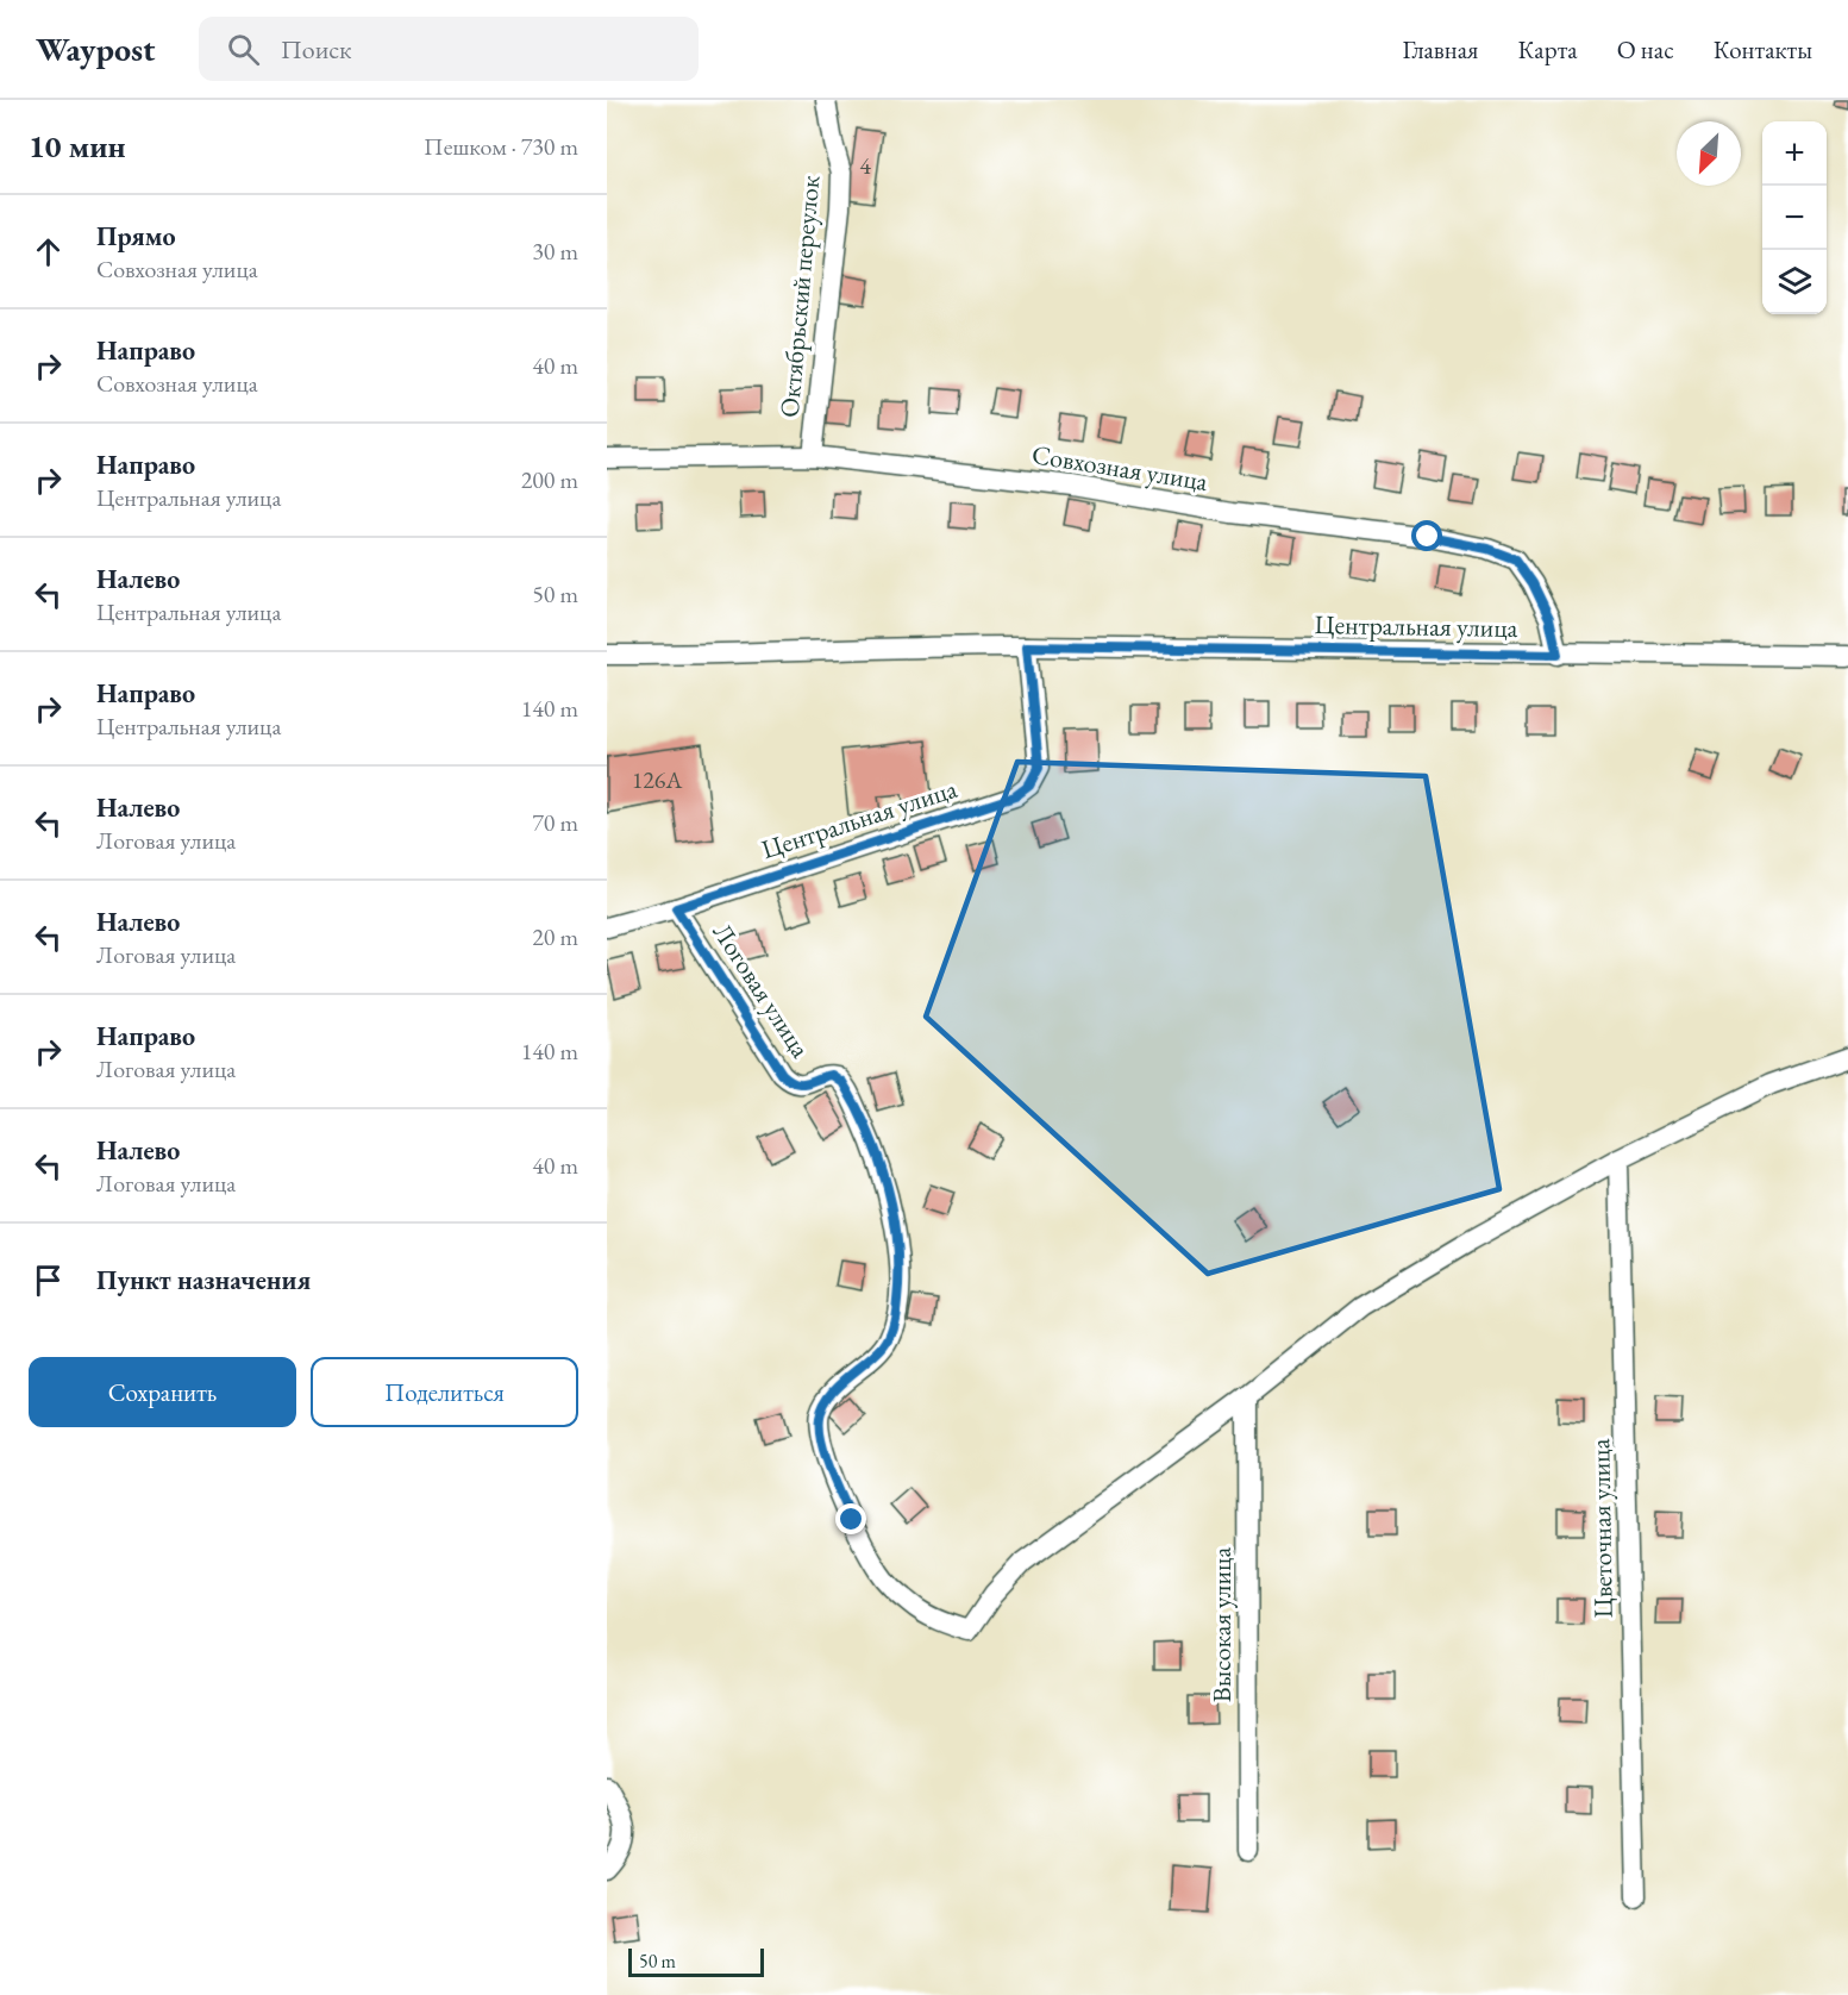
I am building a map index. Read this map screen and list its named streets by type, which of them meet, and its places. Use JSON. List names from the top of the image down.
{
  "streets": {
    "street": [
      "Октябрьский переулок",
      "Совхозная улица",
      "Центральная улица",
      "Логовая улица",
      "Цветочная улица",
      "Высокая улица"
    ]
  },
  "crossings": [
    ["Октябрьский переулок", "Совхозная улица"],
    ["Совхозная улица", "Центральная улица"],
    ["Центральная улица", "Логовая улица"],
    ["Логовая улица", "Высокая улица"]
  ],
  "house_numbers": ["4", "126А"],
  "scale_bar": "50 m",
  "north": "bottom left",
  "page": {
    "header": "Waypost",
    "search": "Поиск",
    "nav": [
      "Главная",
      "Карта",
      "О нас",
      "Контакты"
    ],
    "heading": ["10 мин", "Пешком · 730 m"],
    "map_buttons": ["+", "−"],
    "list": [
      ["Прямо", "Совхозная улица", "30 m"],
      ["Направо", "Совхозная улица", "40 m"],
      ["Направо", "Центральная улица", "200 m"],
      ["Налево", "Центральная улица", "50 m"],
      ["Направо", "Центральная улица", "140 m"],
      ["Налево", "Логовая улица", "70 m"],
      ["Налево", "Логовая улица", "20 m"],
      ["Направо", "Логовая улица", "140 m"],
      ["Налево", "Логовая улица", "40 m"],
      "Пункт назначения"
    ],
    "buttons": ["Сохранить", "Поделиться"],
    "scale": "50 m"
  }
}
